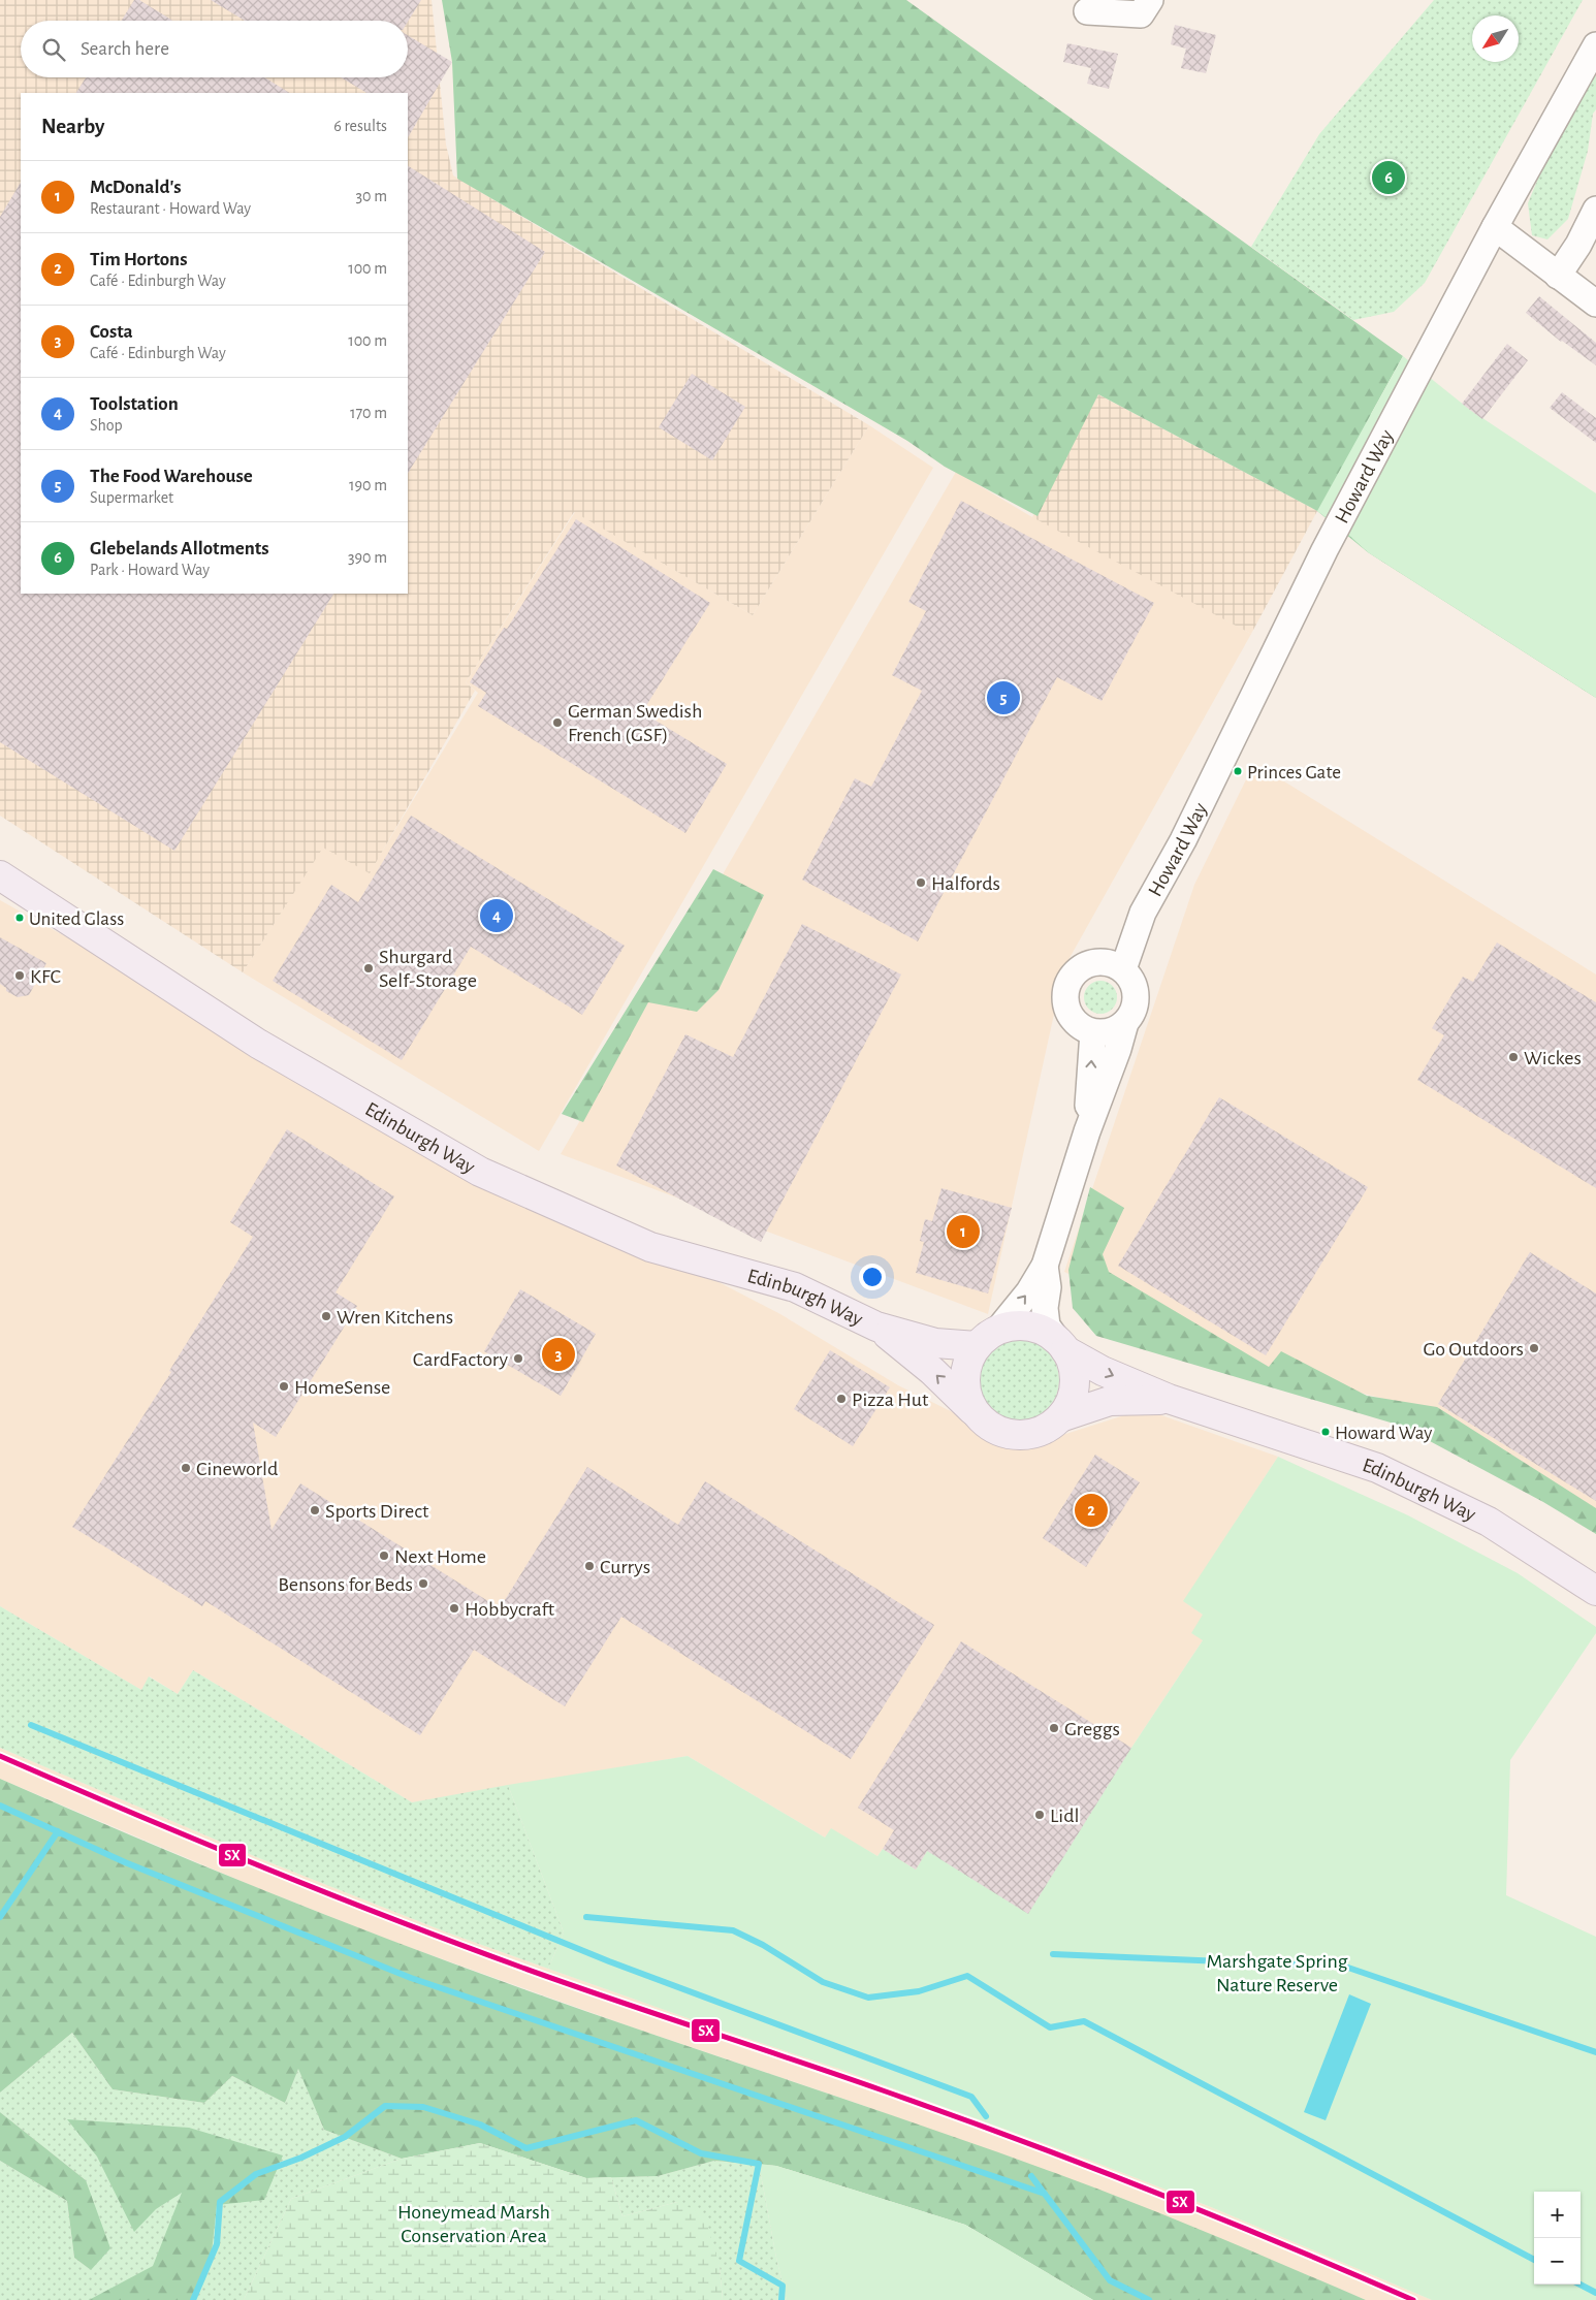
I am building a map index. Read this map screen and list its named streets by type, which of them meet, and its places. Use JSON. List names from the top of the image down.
{
  "streets": {
    "highway": ["Edinburgh Way"],
    "street": ["Howard Way"]
  },
  "parks": ["Marshgate Spring Nature Reserve", "Honeymead Marsh Conservation Area"],
  "places": [
    "German Swedish French (GSF)",
    "Princes Gate",
    "Halfords",
    "United Glass",
    "Shurgard Self-Storage",
    "KFC",
    "Wickes",
    "Wren Kitchens",
    "Go Outdoors",
    "CardFactory",
    "HomeSense",
    "Pizza Hut",
    "Howard Way",
    "Cineworld",
    "Sports Direct",
    "Next Home",
    "Currys",
    "Bensons for Beds",
    "Hobbycraft",
    "Greggs",
    "Lidl"
  ],
  "lines": ["transit line SX"],
  "north": "bottom left",
  "page": {
    "search": "Search here",
    "heading": ["Nearby", "6 results"],
    "pins": [
      "6",
      "5",
      "4",
      "1",
      "3",
      "2"
    ],
    "list": [
      {
        "mark": "1",
        "name": "McDonald's",
        "note": "Restaurant · Howard Way",
        "value": "30 m"
      },
      {
        "mark": "2",
        "name": "Tim Hortons",
        "note": "Café · Edinburgh Way",
        "value": "100 m"
      },
      {
        "mark": "3",
        "name": "Costa",
        "note": "Café · Edinburgh Way",
        "value": "100 m"
      },
      {
        "mark": "4",
        "name": "Toolstation",
        "note": "Shop",
        "value": "170 m"
      },
      {
        "mark": "5",
        "name": "The Food Warehouse",
        "note": "Supermarket",
        "value": "190 m"
      },
      {
        "mark": "6",
        "name": "Glebelands Allotments",
        "note": "Park · Howard Way",
        "value": "390 m"
      }
    ],
    "map_buttons": ["+", "−"]
  }
}
